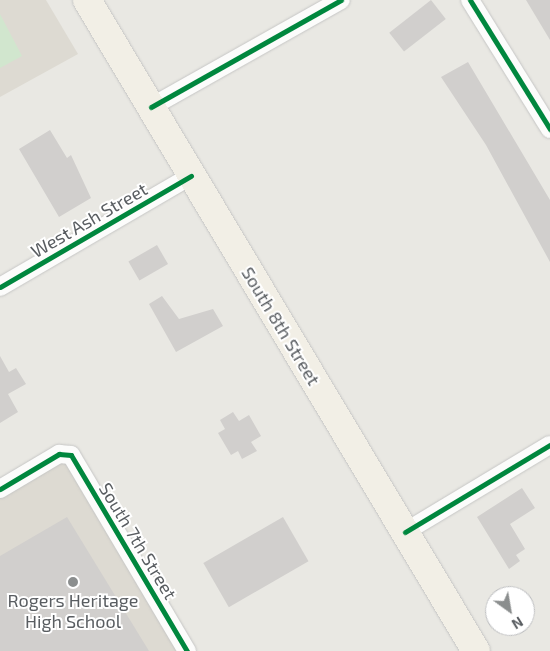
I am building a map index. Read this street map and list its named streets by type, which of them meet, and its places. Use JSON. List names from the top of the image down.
{
  "streets": {
    "main road": ["South 8th Street"],
    "street": ["West Ash Street", "South 7th Street"]
  },
  "crossings": [
    ["West Ash Street", "South 8th Street"]
  ],
  "places": ["Rogers Heritage High School"],
  "north": "bottom right"
}
